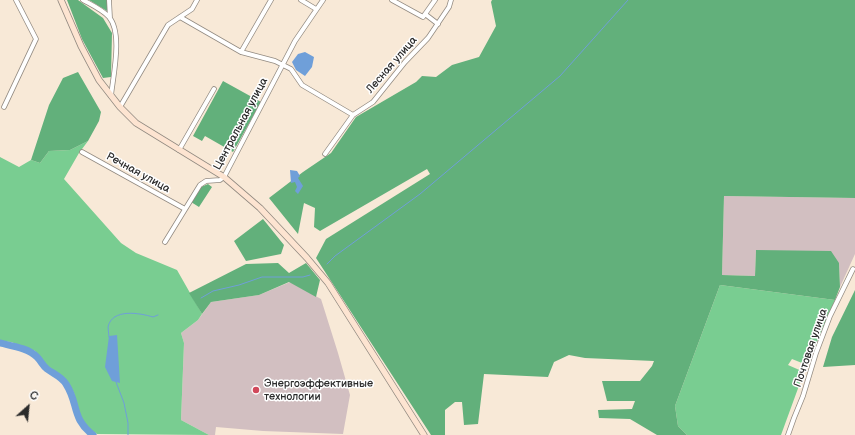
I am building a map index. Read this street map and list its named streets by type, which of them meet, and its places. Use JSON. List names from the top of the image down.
{
  "streets": {
    "street": [
      "Лесная улица",
      "Центральная улица",
      "Речная улица",
      "Почтовая улица"
    ]
  },
  "crossings": [
    ["Центральная улица", "Речная улица"]
  ],
  "places": ["Энергоэффективные технологии"],
  "north": "top right"
}
